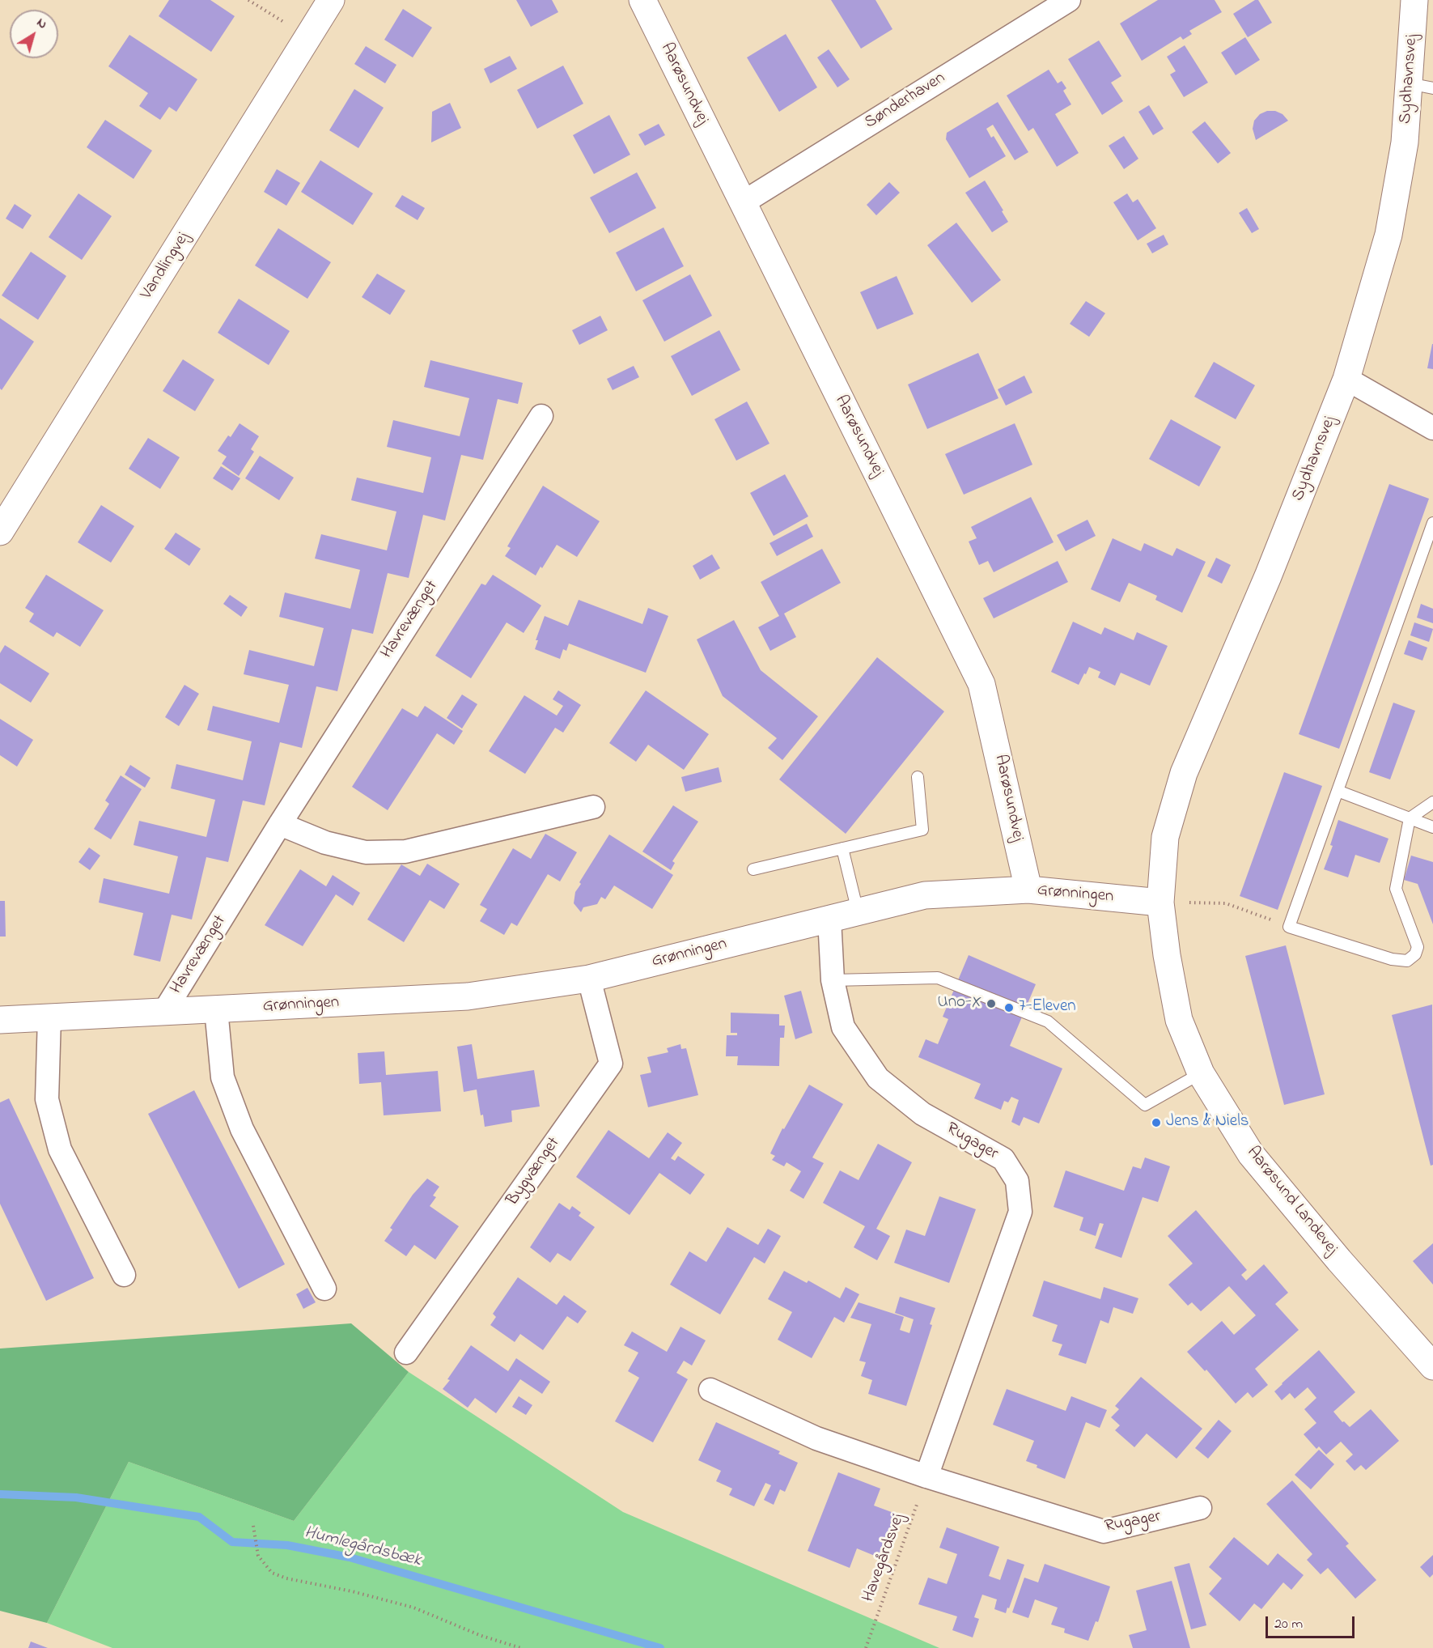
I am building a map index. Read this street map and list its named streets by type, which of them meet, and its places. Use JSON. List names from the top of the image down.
{
  "streets": {
    "street": [
      "Sydhavnsvej",
      "Aarøsundvej",
      "Sønderhaven",
      "Vandlingvej",
      "Havrevænget",
      "Grønningen",
      "Rugager",
      "Bygvænget",
      "Aarøsund Landevej"
    ],
    "path": ["Havegårdsvej"]
  },
  "crossings": [
    ["Sydhavnsvej", "Grønningen"],
    ["Sydhavnsvej", "Aarøsund Landevej"],
    ["Aarøsundvej", "Sønderhaven"],
    ["Aarøsundvej", "Grønningen"],
    ["Havrevænget", "Grønningen"],
    ["Grønningen", "Rugager"],
    ["Grønningen", "Bygvænget"],
    ["Grønningen", "Aarøsund Landevej"],
    ["Rugager", "Havegårdsvej"]
  ],
  "water": ["Humlegårdsbæk"],
  "places": ["Uno-X", "7-Eleven", "Jens & Niels"],
  "scale_bar": "20 m",
  "north": "top right"
}
